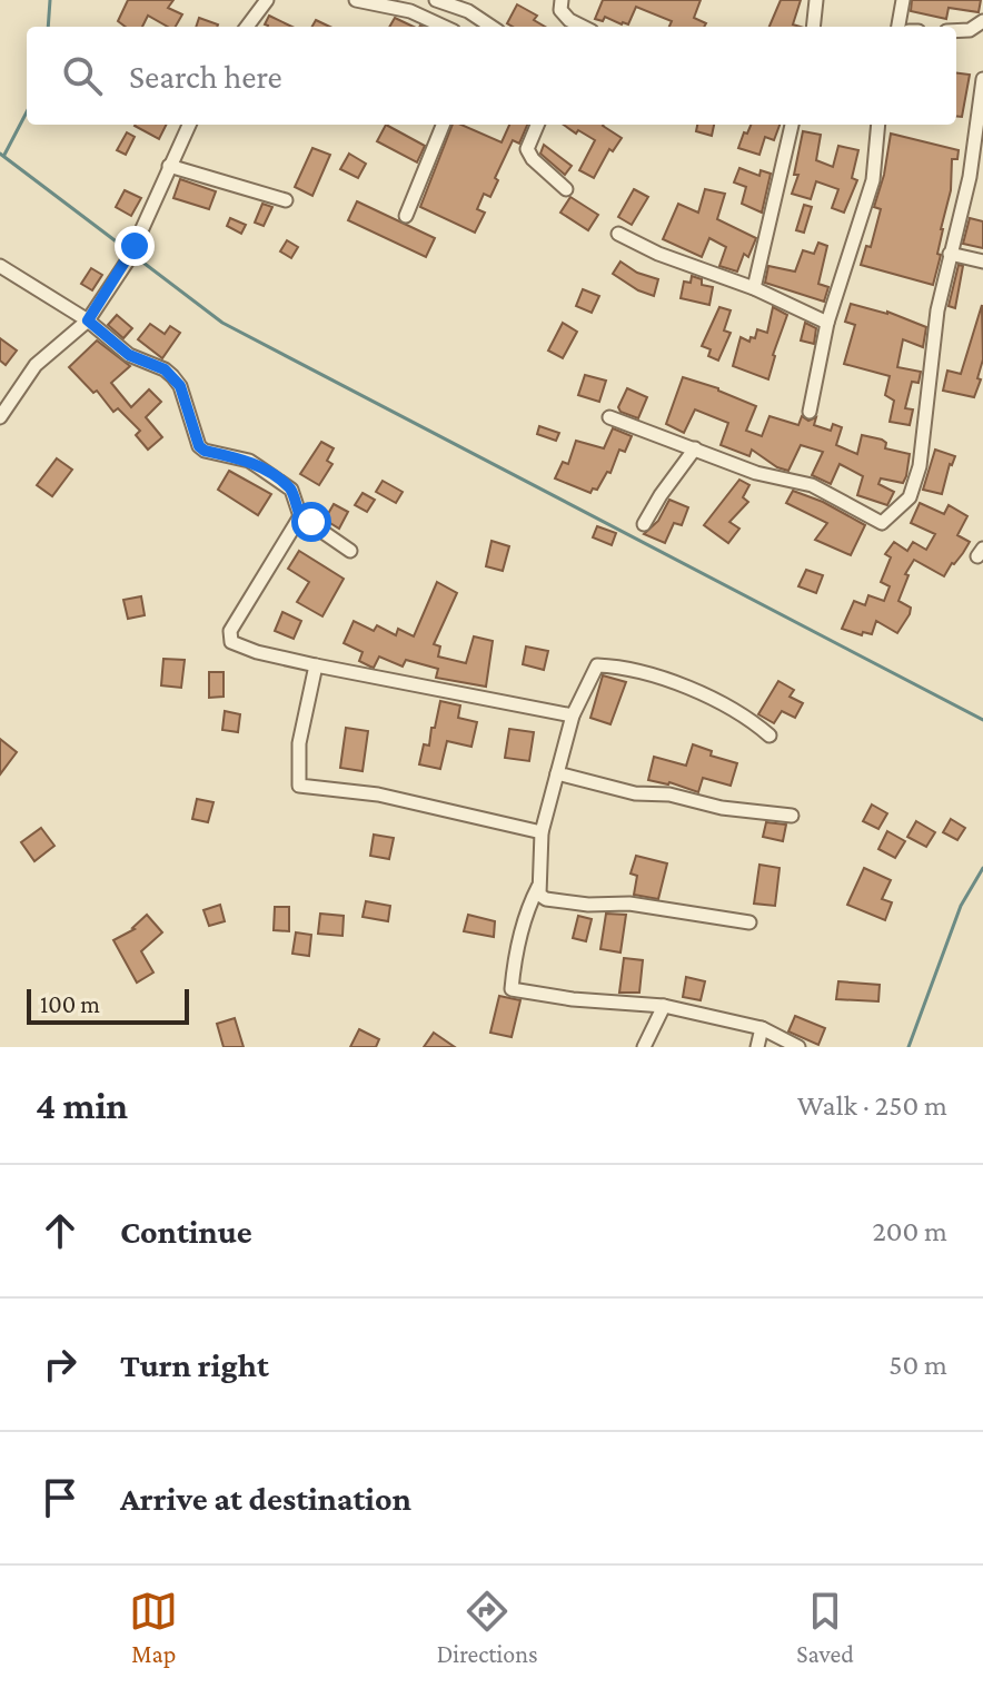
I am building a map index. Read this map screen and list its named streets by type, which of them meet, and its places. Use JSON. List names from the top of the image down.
{
  "scale_bar": "100 m",
  "page": {
    "search": "Search here",
    "scale": "100 m",
    "heading": ["4 min", "Walk · 250 m"],
    "list": [
      ["Continue", "200 m"],
      ["Turn right", "50 m"],
      "Arrive at destination"
    ],
    "nav": ["Map", "Directions", "Saved"]
  }
}
